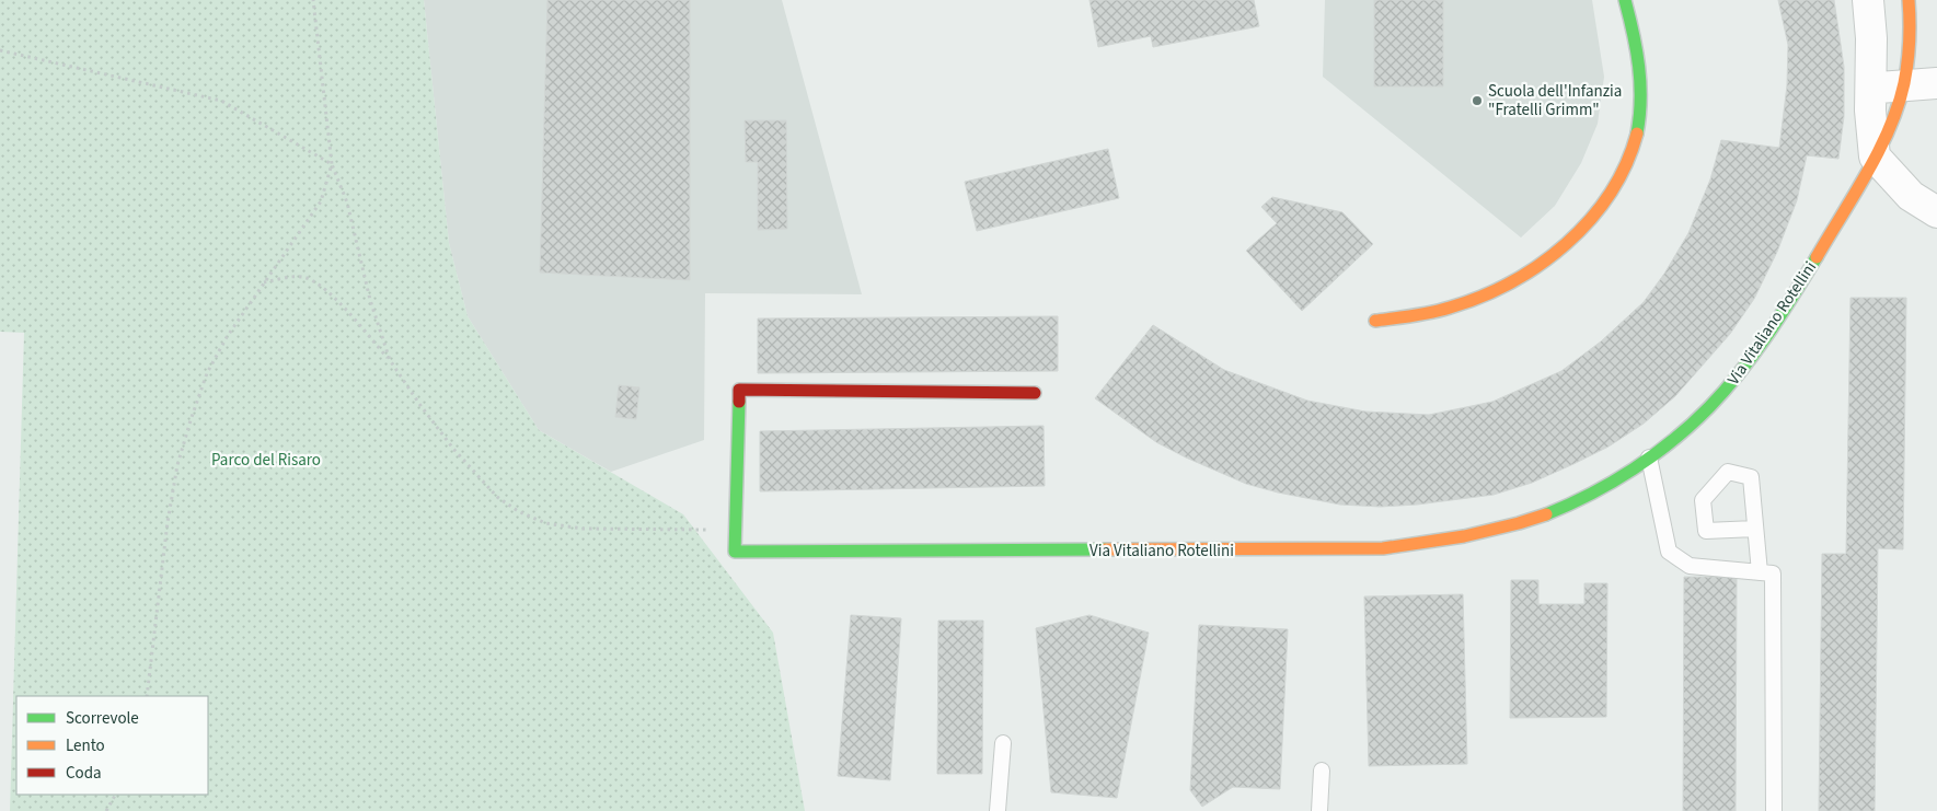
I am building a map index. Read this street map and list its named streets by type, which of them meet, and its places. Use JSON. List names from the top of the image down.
{
  "streets": {
    "street": ["Via Vitaliano Rotellini"]
  },
  "parks": ["Parco del Risaro"],
  "places": ["Scuola dell'Infanzia \"Fratelli Grimm\""],
  "legend": ["Scorrevole", "Lento", "Coda"]
}
